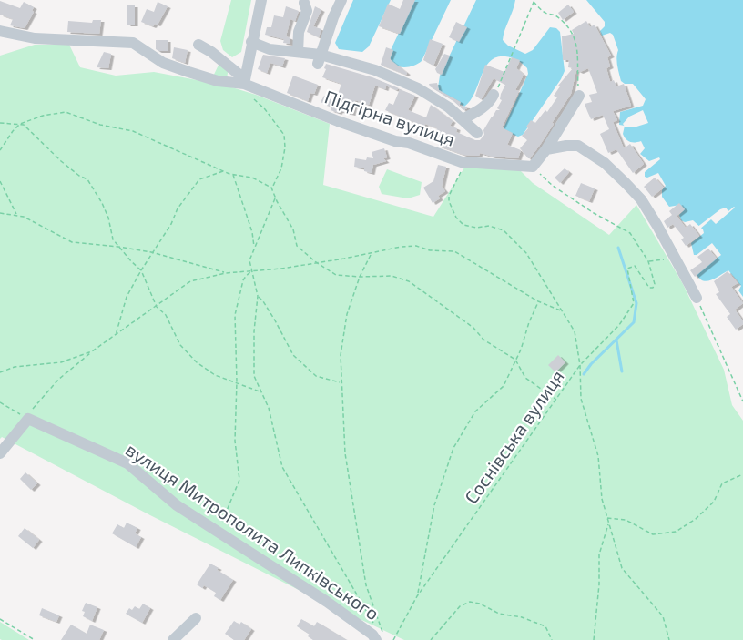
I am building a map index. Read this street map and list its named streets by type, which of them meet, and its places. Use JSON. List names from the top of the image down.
{
  "streets": {
    "street": ["Підгірна вулиця", "вулиця Митрополита Липківського"],
    "path": ["Соснівська вулиця"]
  },
  "crossings": [
    ["Підгірна вулиця", "Соснівська вулиця"]
  ]
}
